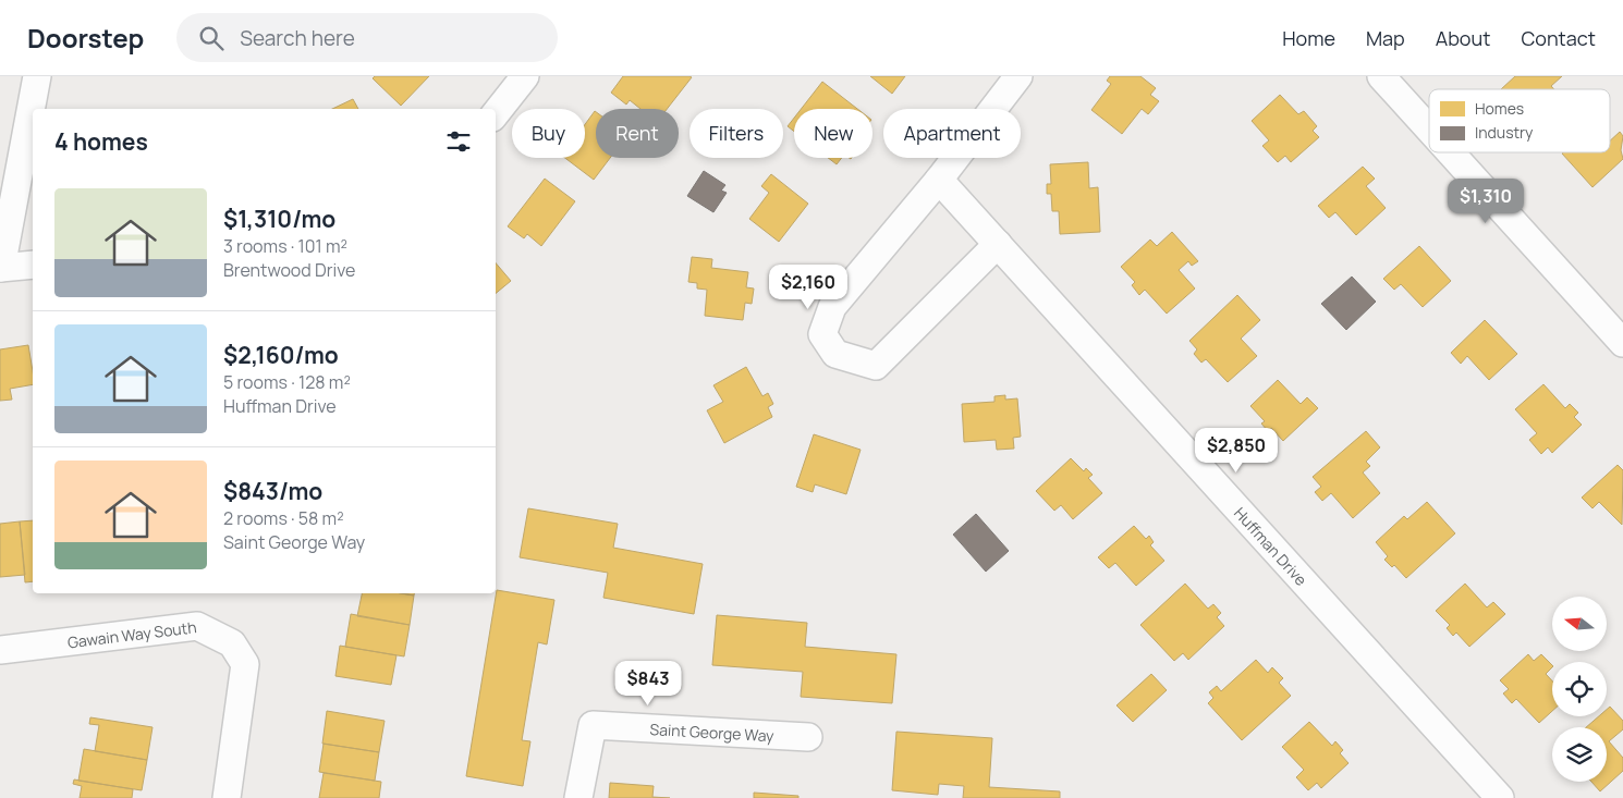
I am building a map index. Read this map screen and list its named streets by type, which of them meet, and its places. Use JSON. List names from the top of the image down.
{
  "streets": {
    "street": ["Huffman Drive", "Gawain Way South", "Saint George Way"]
  },
  "legend": ["Homes", "Industry"],
  "north": "left",
  "page": {
    "header": "Doorstep",
    "search": "Search here",
    "nav": [
      "Home",
      "Map",
      "About",
      "Contact"
    ],
    "chip": [
      "Buy",
      "Rent",
      "Filters",
      "New",
      "Apartment"
    ],
    "heading": "4 homes",
    "list": [
      {
        "name": "$1,310/mo",
        "note": "3 rooms · 101 m² · Brentwood Drive"
      },
      {
        "name": "$2,160/mo",
        "note": "5 rooms · 128 m² · Huffman Drive"
      },
      {
        "name": "$843/mo",
        "note": "2 rooms · 58 m² · Saint George Way"
      }
    ],
    "price": [
      "$1,310",
      "$2,160",
      "$2,850",
      "$843"
    ]
  }
}
